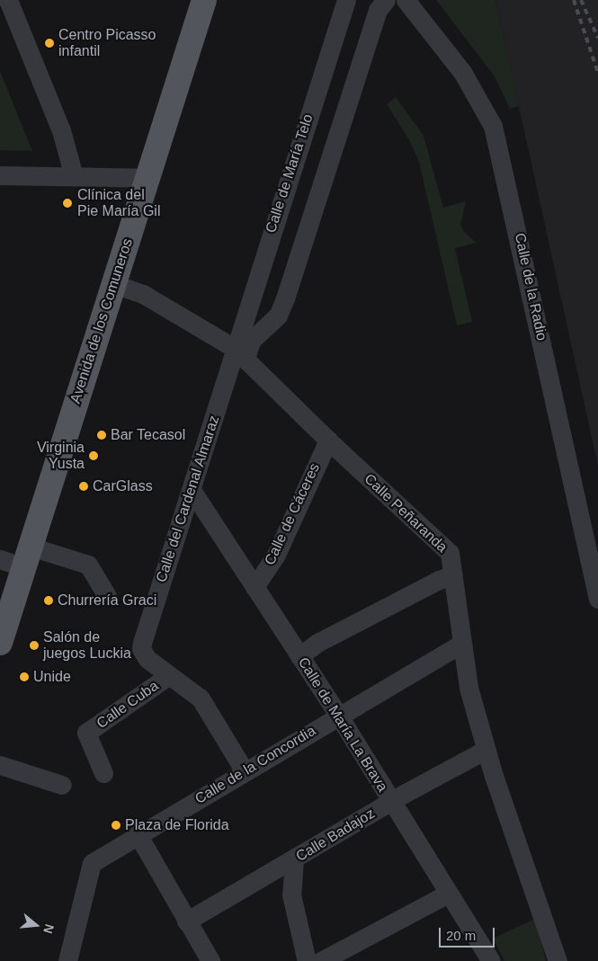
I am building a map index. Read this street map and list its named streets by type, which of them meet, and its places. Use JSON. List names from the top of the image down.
{
  "streets": {
    "main road": ["Avenida de los Comuneros"],
    "street": [
      "Calle de María Telo",
      "Calle de la Radio",
      "Calle del Cardenal Almaraz",
      "Calle Peñaranda",
      "Calle de Cáceres",
      "Calle Cuba",
      "Calle de María La Brava",
      "Calle de la Concordia",
      "Calle Badajoz"
    ]
  },
  "crossings": [
    ["Calle de María Telo", "Calle del Cardenal Almaraz"],
    ["Calle de María Telo", "Calle Peñaranda"],
    ["Avenida de los Comuneros", "Calle Peñaranda"],
    ["Calle del Cardenal Almaraz", "Calle Peñaranda"],
    ["Calle del Cardenal Almaraz", "Calle Cuba"],
    ["Calle del Cardenal Almaraz", "Calle de María La Brava"],
    ["Calle Peñaranda", "Calle de Cáceres"],
    ["Calle Peñaranda", "Calle de la Concordia"],
    ["Calle Peñaranda", "Calle Badajoz"],
    ["Calle de Cáceres", "Calle de María La Brava"],
    ["Calle de María La Brava", "Calle de la Concordia"],
    ["Calle de María La Brava", "Calle Badajoz"]
  ],
  "places": [
    "Centro Picasso infantil",
    "Clínica del Pie María Gil",
    "Bar Tecasol",
    "Virginia Yusta",
    "CarGlass",
    "Churrería Graci",
    "Salón de juegos Luckia",
    "Unide",
    "Plaza de Florida"
  ],
  "scale_bar": "20 m",
  "north": "right"
}
